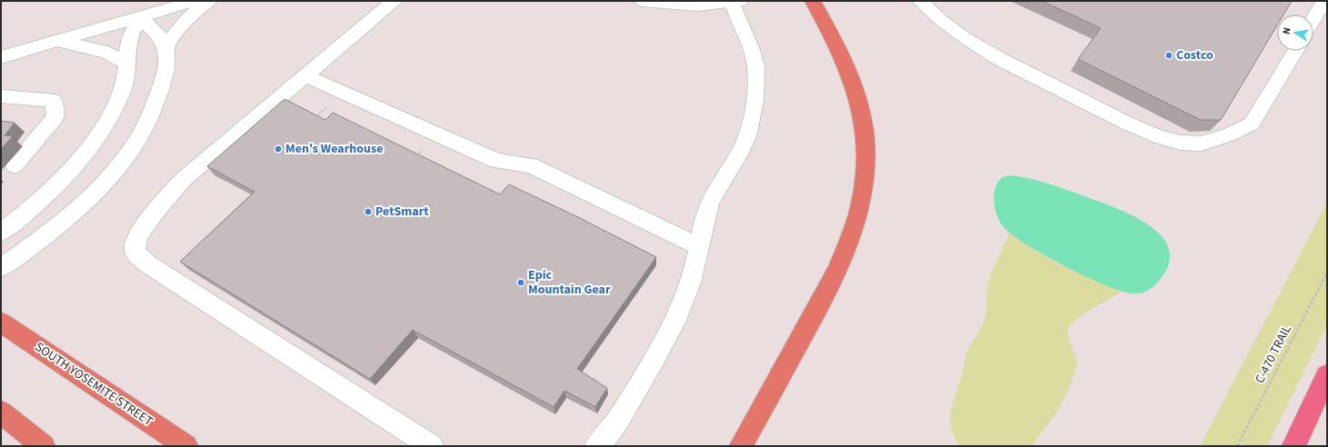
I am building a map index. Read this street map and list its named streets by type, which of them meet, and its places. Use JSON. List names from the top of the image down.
{
  "streets": {
    "main road": ["SOUTH YOSEMITE STREET"],
    "path": ["C-470 TRAIL"]
  },
  "places": [
    "Costco",
    "Men's Wearhouse",
    "PetSmart",
    "Epic Mountain Gear"
  ],
  "north": "left"
}
